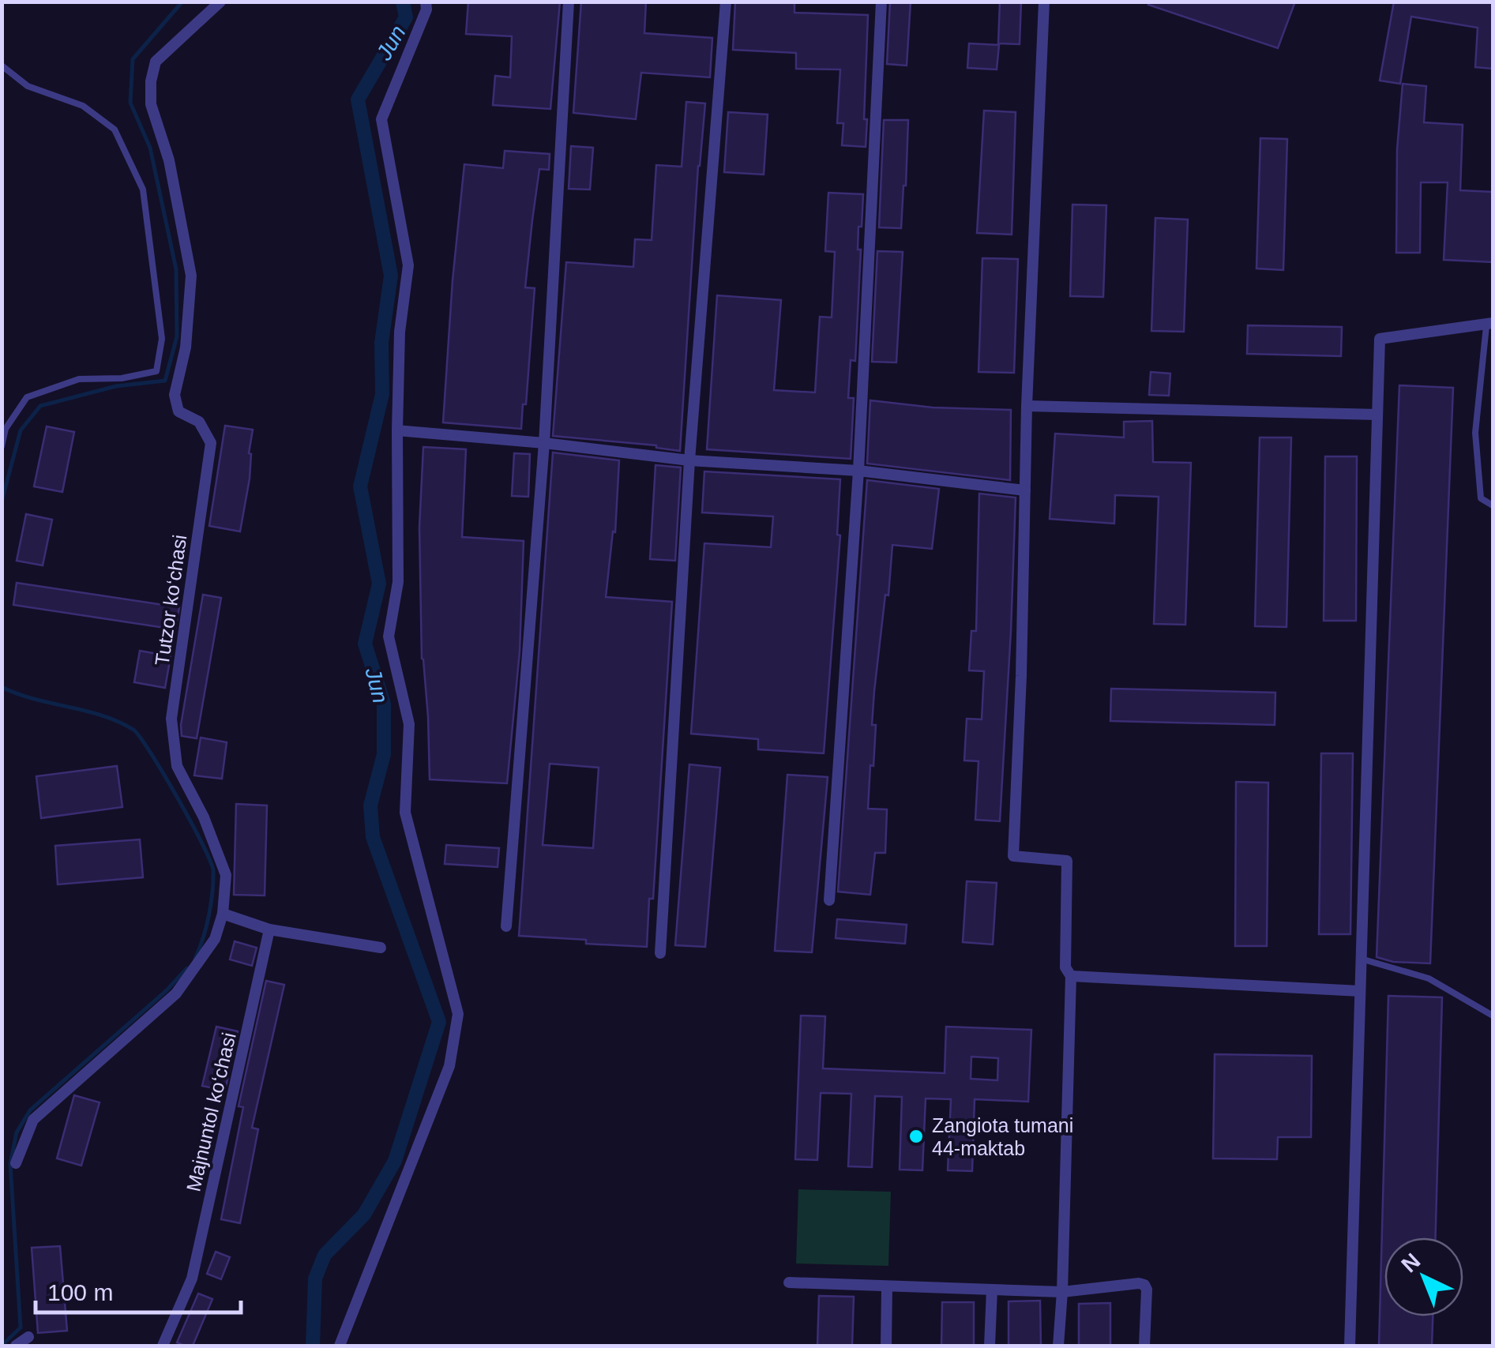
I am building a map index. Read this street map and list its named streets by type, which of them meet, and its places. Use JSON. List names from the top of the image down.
{
  "streets": {
    "street": ["Tutzor ko‘chasi", "Majnuntol ko‘chasi"]
  },
  "water": ["Jun"],
  "places": ["Zangiota tumani 44-maktab"],
  "scale_bar": "100 m",
  "north": "top left"
}
